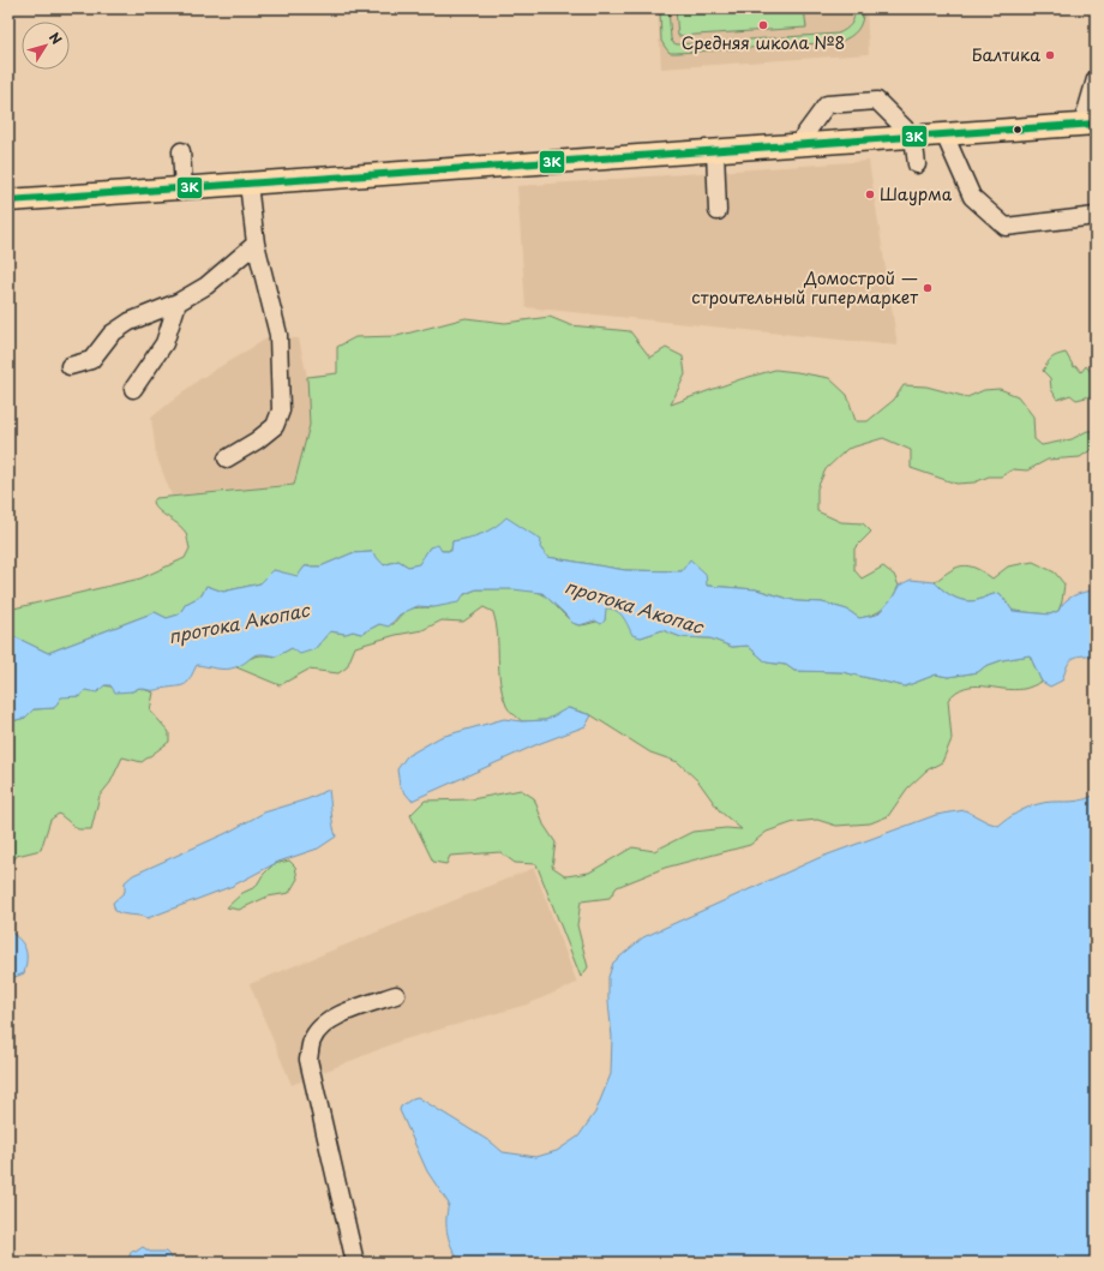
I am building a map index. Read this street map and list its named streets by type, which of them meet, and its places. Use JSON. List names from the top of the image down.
{
  "water": ["протока Акопас"],
  "places": [
    "Средняя школа №8",
    "Балтика",
    "Шаурма",
    "Домострой — строительный гипермаркет"
  ],
  "lines": ["transit line 3К"],
  "north": "top right"
}
